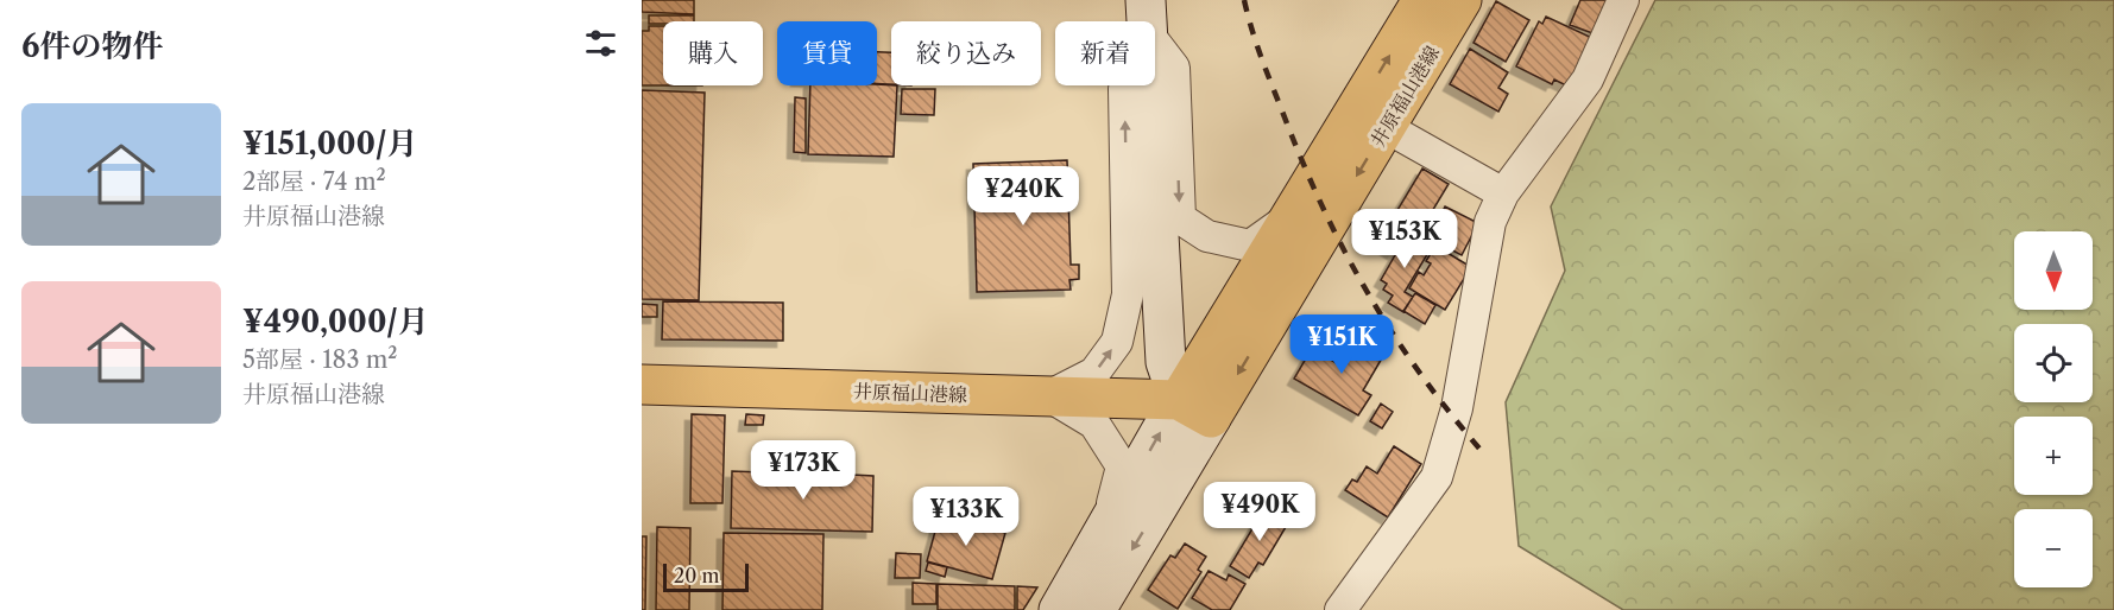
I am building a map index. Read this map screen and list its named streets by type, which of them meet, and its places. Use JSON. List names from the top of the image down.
{
  "streets": {
    "main road": ["井原福山港線"]
  },
  "scale_bar": "20 m",
  "north": "bottom",
  "page": {
    "heading": "6件の物件",
    "chip": [
      "購入",
      "賃貸",
      "絞り込み",
      "新着"
    ],
    "list": [
      {
        "name": "¥151,000/月",
        "note": "2部屋 · 74 m² · 井原福山港線"
      },
      {
        "name": "¥490,000/月",
        "note": "5部屋 · 183 m² · 井原福山港線"
      }
    ],
    "price": [
      "¥240K",
      "¥153K",
      "¥151K",
      "¥173K",
      "¥490K",
      "¥133K"
    ],
    "map_buttons": ["+", "−"],
    "scale": "20 m"
  }
}
